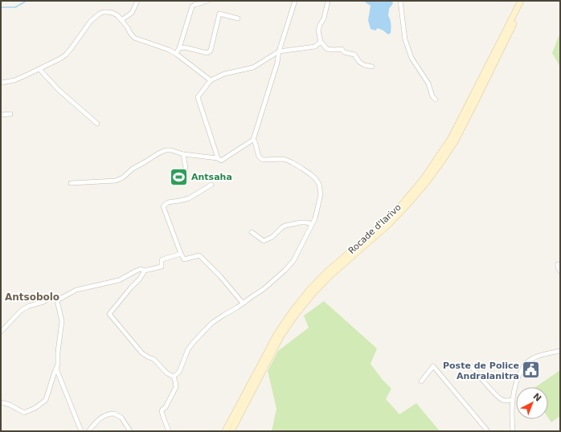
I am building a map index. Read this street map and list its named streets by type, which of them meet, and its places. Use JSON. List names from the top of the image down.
{
  "streets": {
    "main road": ["Rocade d'Iarivo"]
  },
  "districts": ["Antsobolo"],
  "places": {
    "sports": ["Antsaha"],
    "public building": ["Poste de Police Andralanitra"]
  },
  "north": "top right"
}
